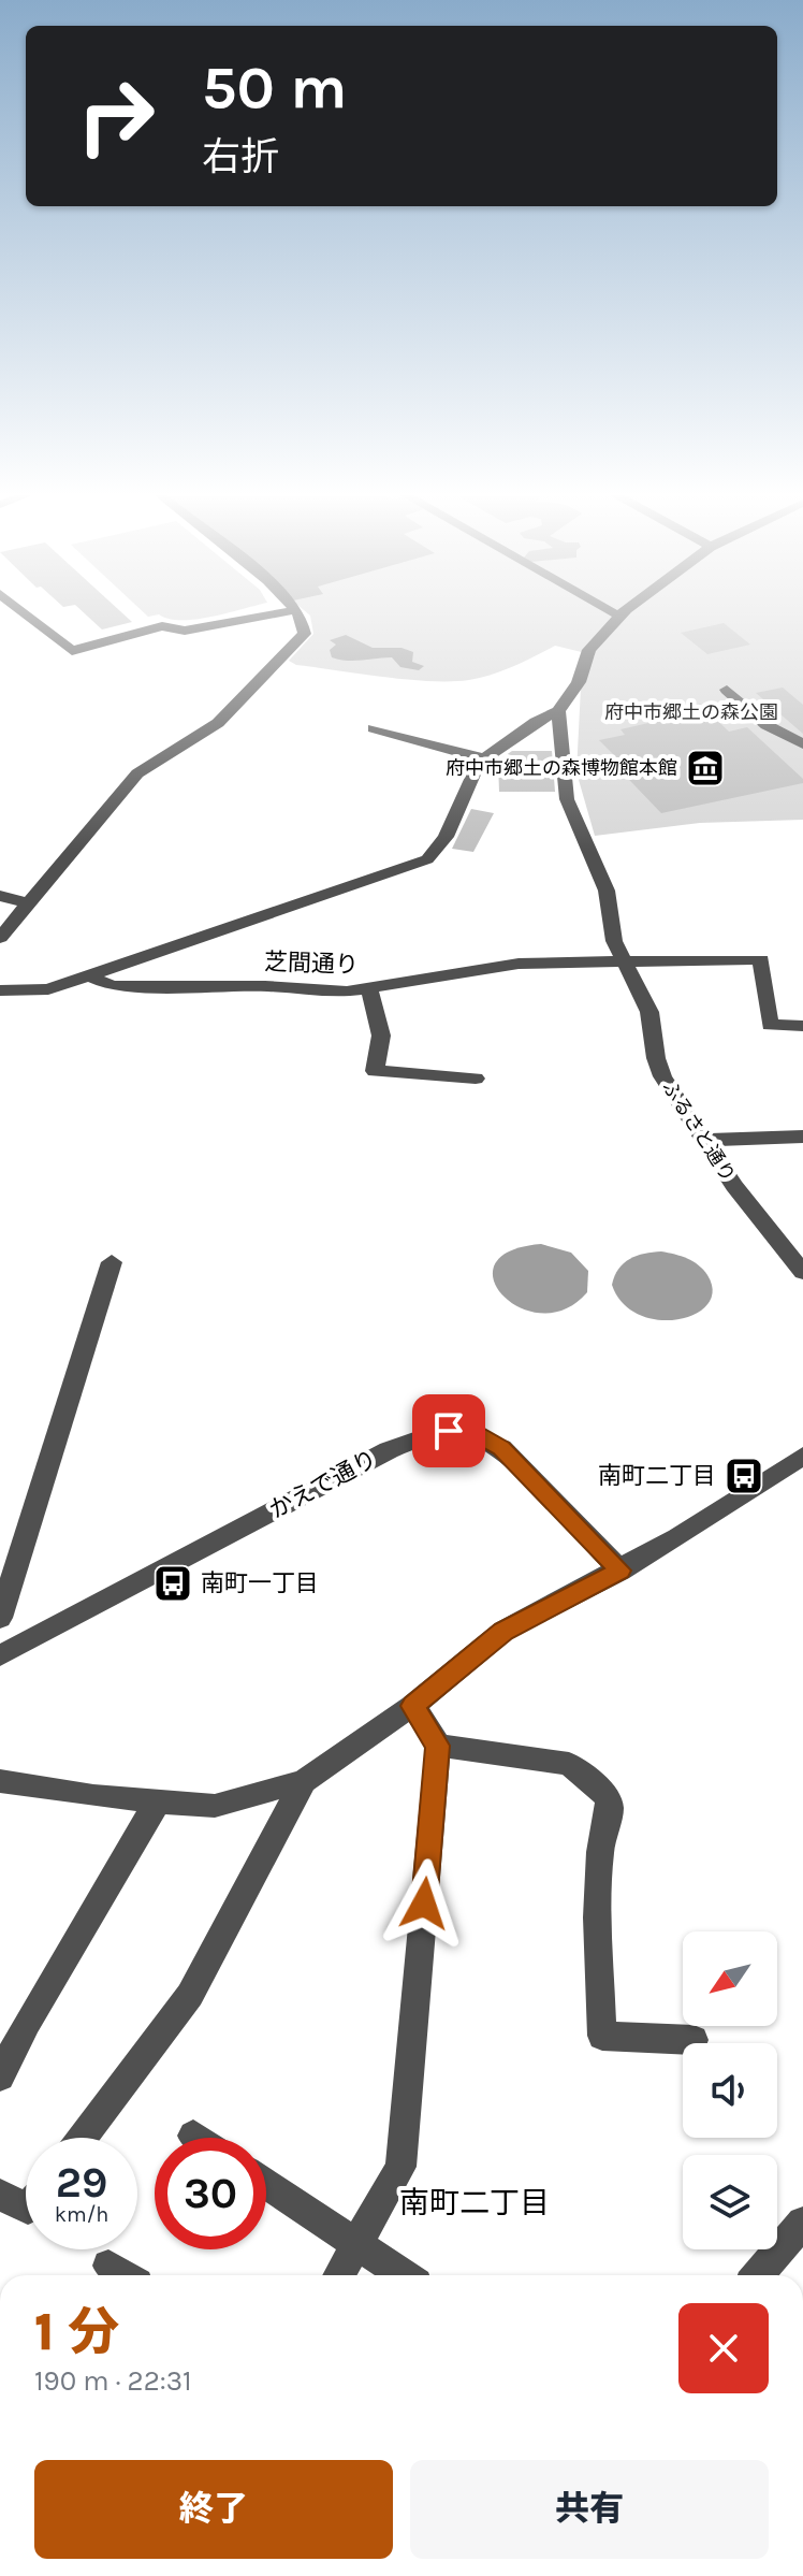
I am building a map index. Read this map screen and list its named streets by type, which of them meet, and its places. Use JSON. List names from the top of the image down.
{
  "streets": {
    "street": ["芝間通り", "ふるさと通り", "かえで通り"]
  },
  "crossings": [
    ["芝間通り", "ふるさと通り"]
  ],
  "districts": ["南町二丁目"],
  "parks": ["府中市郷土の森公園"],
  "places": {
    "museum": ["府中市郷土の森博物館本館"],
    "bus stop": ["南町二丁目", "南町一丁目"]
  },
  "north": "bottom left",
  "page": {
    "turn": ["50 m", "右折"],
    "speed": "29 km/h",
    "limit": "30",
    "heading": ["1 分", "190 m · 22:31"],
    "buttons": ["終了", "共有"]
  }
}
